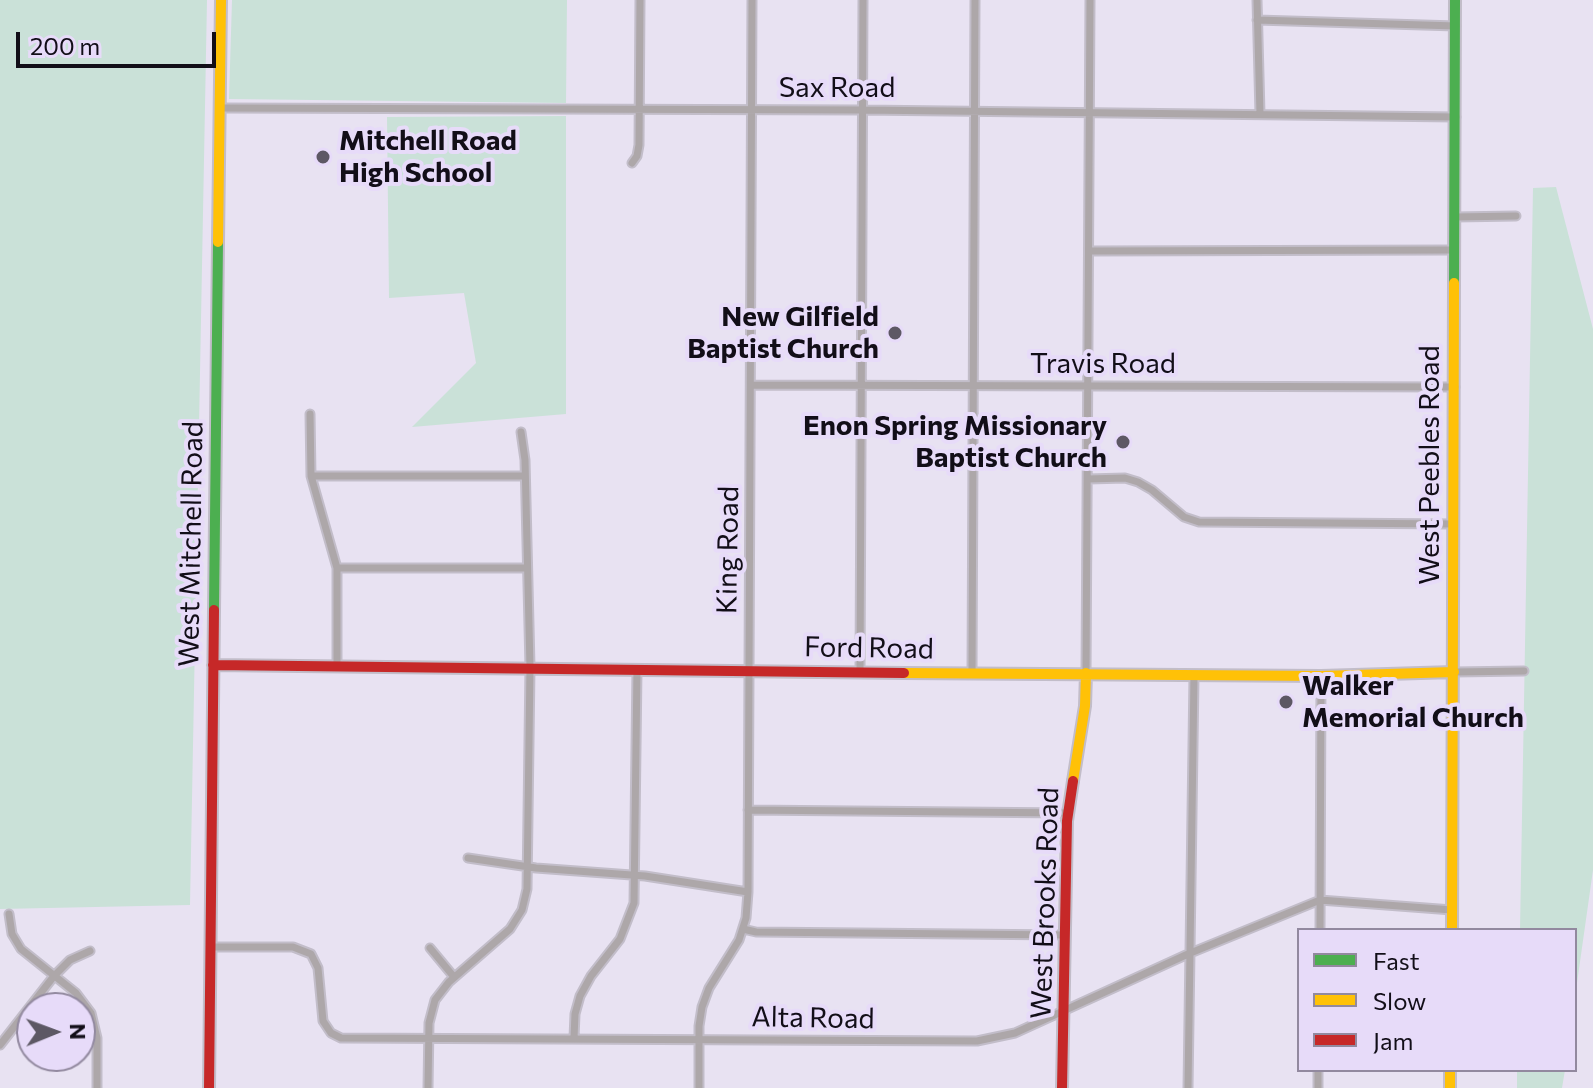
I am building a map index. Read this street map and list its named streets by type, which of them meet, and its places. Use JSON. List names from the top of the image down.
{
  "streets": {
    "main road": [
      "West Peebles Road",
      "West Mitchell Road",
      "Ford Road",
      "West Brooks Road"
    ],
    "street": [
      "Sax Road",
      "Travis Road",
      "King Road",
      "Alta Road"
    ]
  },
  "crossings": [
    ["Sax Road", "West Peebles Road"],
    ["Sax Road", "West Mitchell Road"],
    ["Sax Road", "King Road"],
    ["Travis Road", "West Peebles Road"],
    ["Travis Road", "King Road"],
    ["West Peebles Road", "Ford Road"],
    ["West Peebles Road", "Alta Road"],
    ["West Mitchell Road", "Ford Road"],
    ["West Mitchell Road", "Alta Road"],
    ["King Road", "Ford Road"],
    ["King Road", "Alta Road"],
    ["Ford Road", "West Brooks Road"],
    ["West Brooks Road", "Alta Road"]
  ],
  "places": [
    "Mitchell Road High School",
    "New Gilfield Baptist Church",
    "Enon Spring Missionary Baptist Church",
    "Walker Memorial Church"
  ],
  "legend": ["Fast", "Slow", "Jam"],
  "scale_bar": "200 m",
  "north": "right"
}
